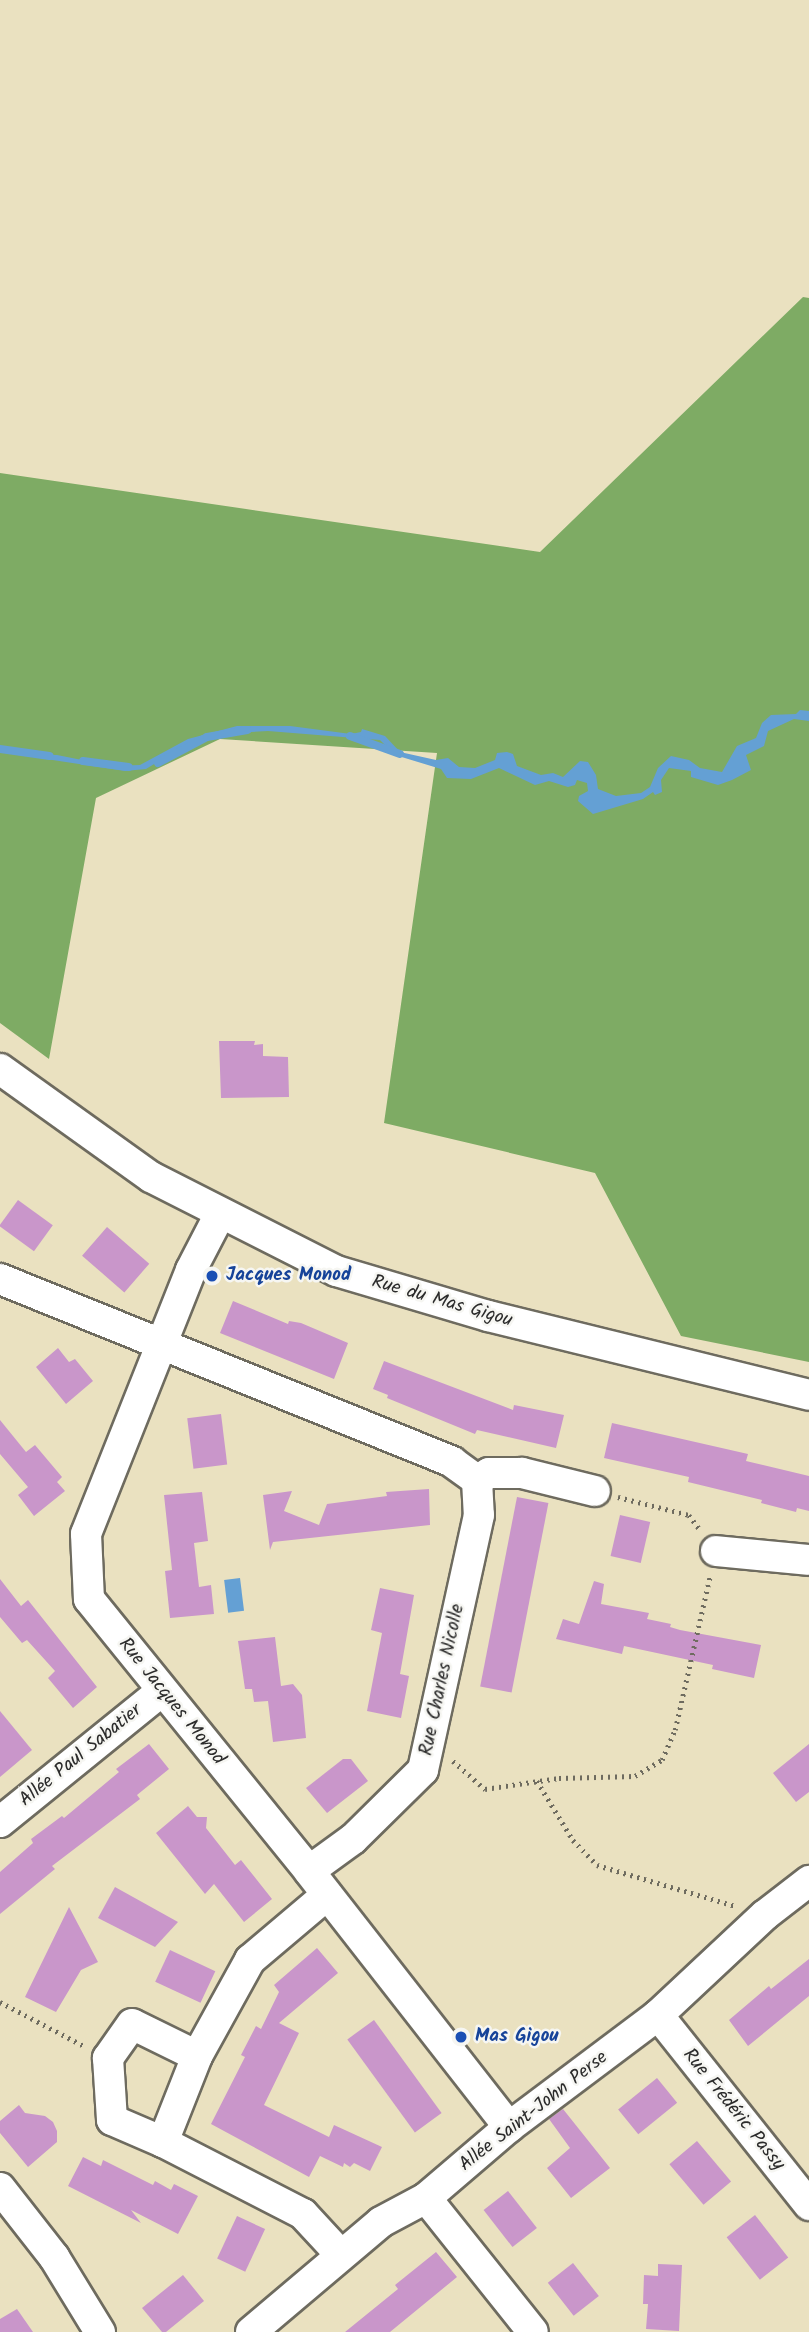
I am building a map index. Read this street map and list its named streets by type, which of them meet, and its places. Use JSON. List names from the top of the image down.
{
  "streets": {
    "street": [
      "Rue du Mas Gigou",
      "Rue Charles Nicolle",
      "Rue Jacques Monod",
      "Allée Paul Sabatier",
      "Rue Frédéric Passy",
      "Allée Saint-John Perse"
    ]
  },
  "crossings": [
    ["Rue du Mas Gigou", "Rue Jacques Monod"],
    ["Rue Charles Nicolle", "Rue Jacques Monod"],
    ["Rue Jacques Monod", "Allée Paul Sabatier"],
    ["Rue Jacques Monod", "Allée Saint-John Perse"],
    ["Rue Frédéric Passy", "Allée Saint-John Perse"]
  ],
  "places": ["Jacques Monod", "Mas Gigou"]
}
